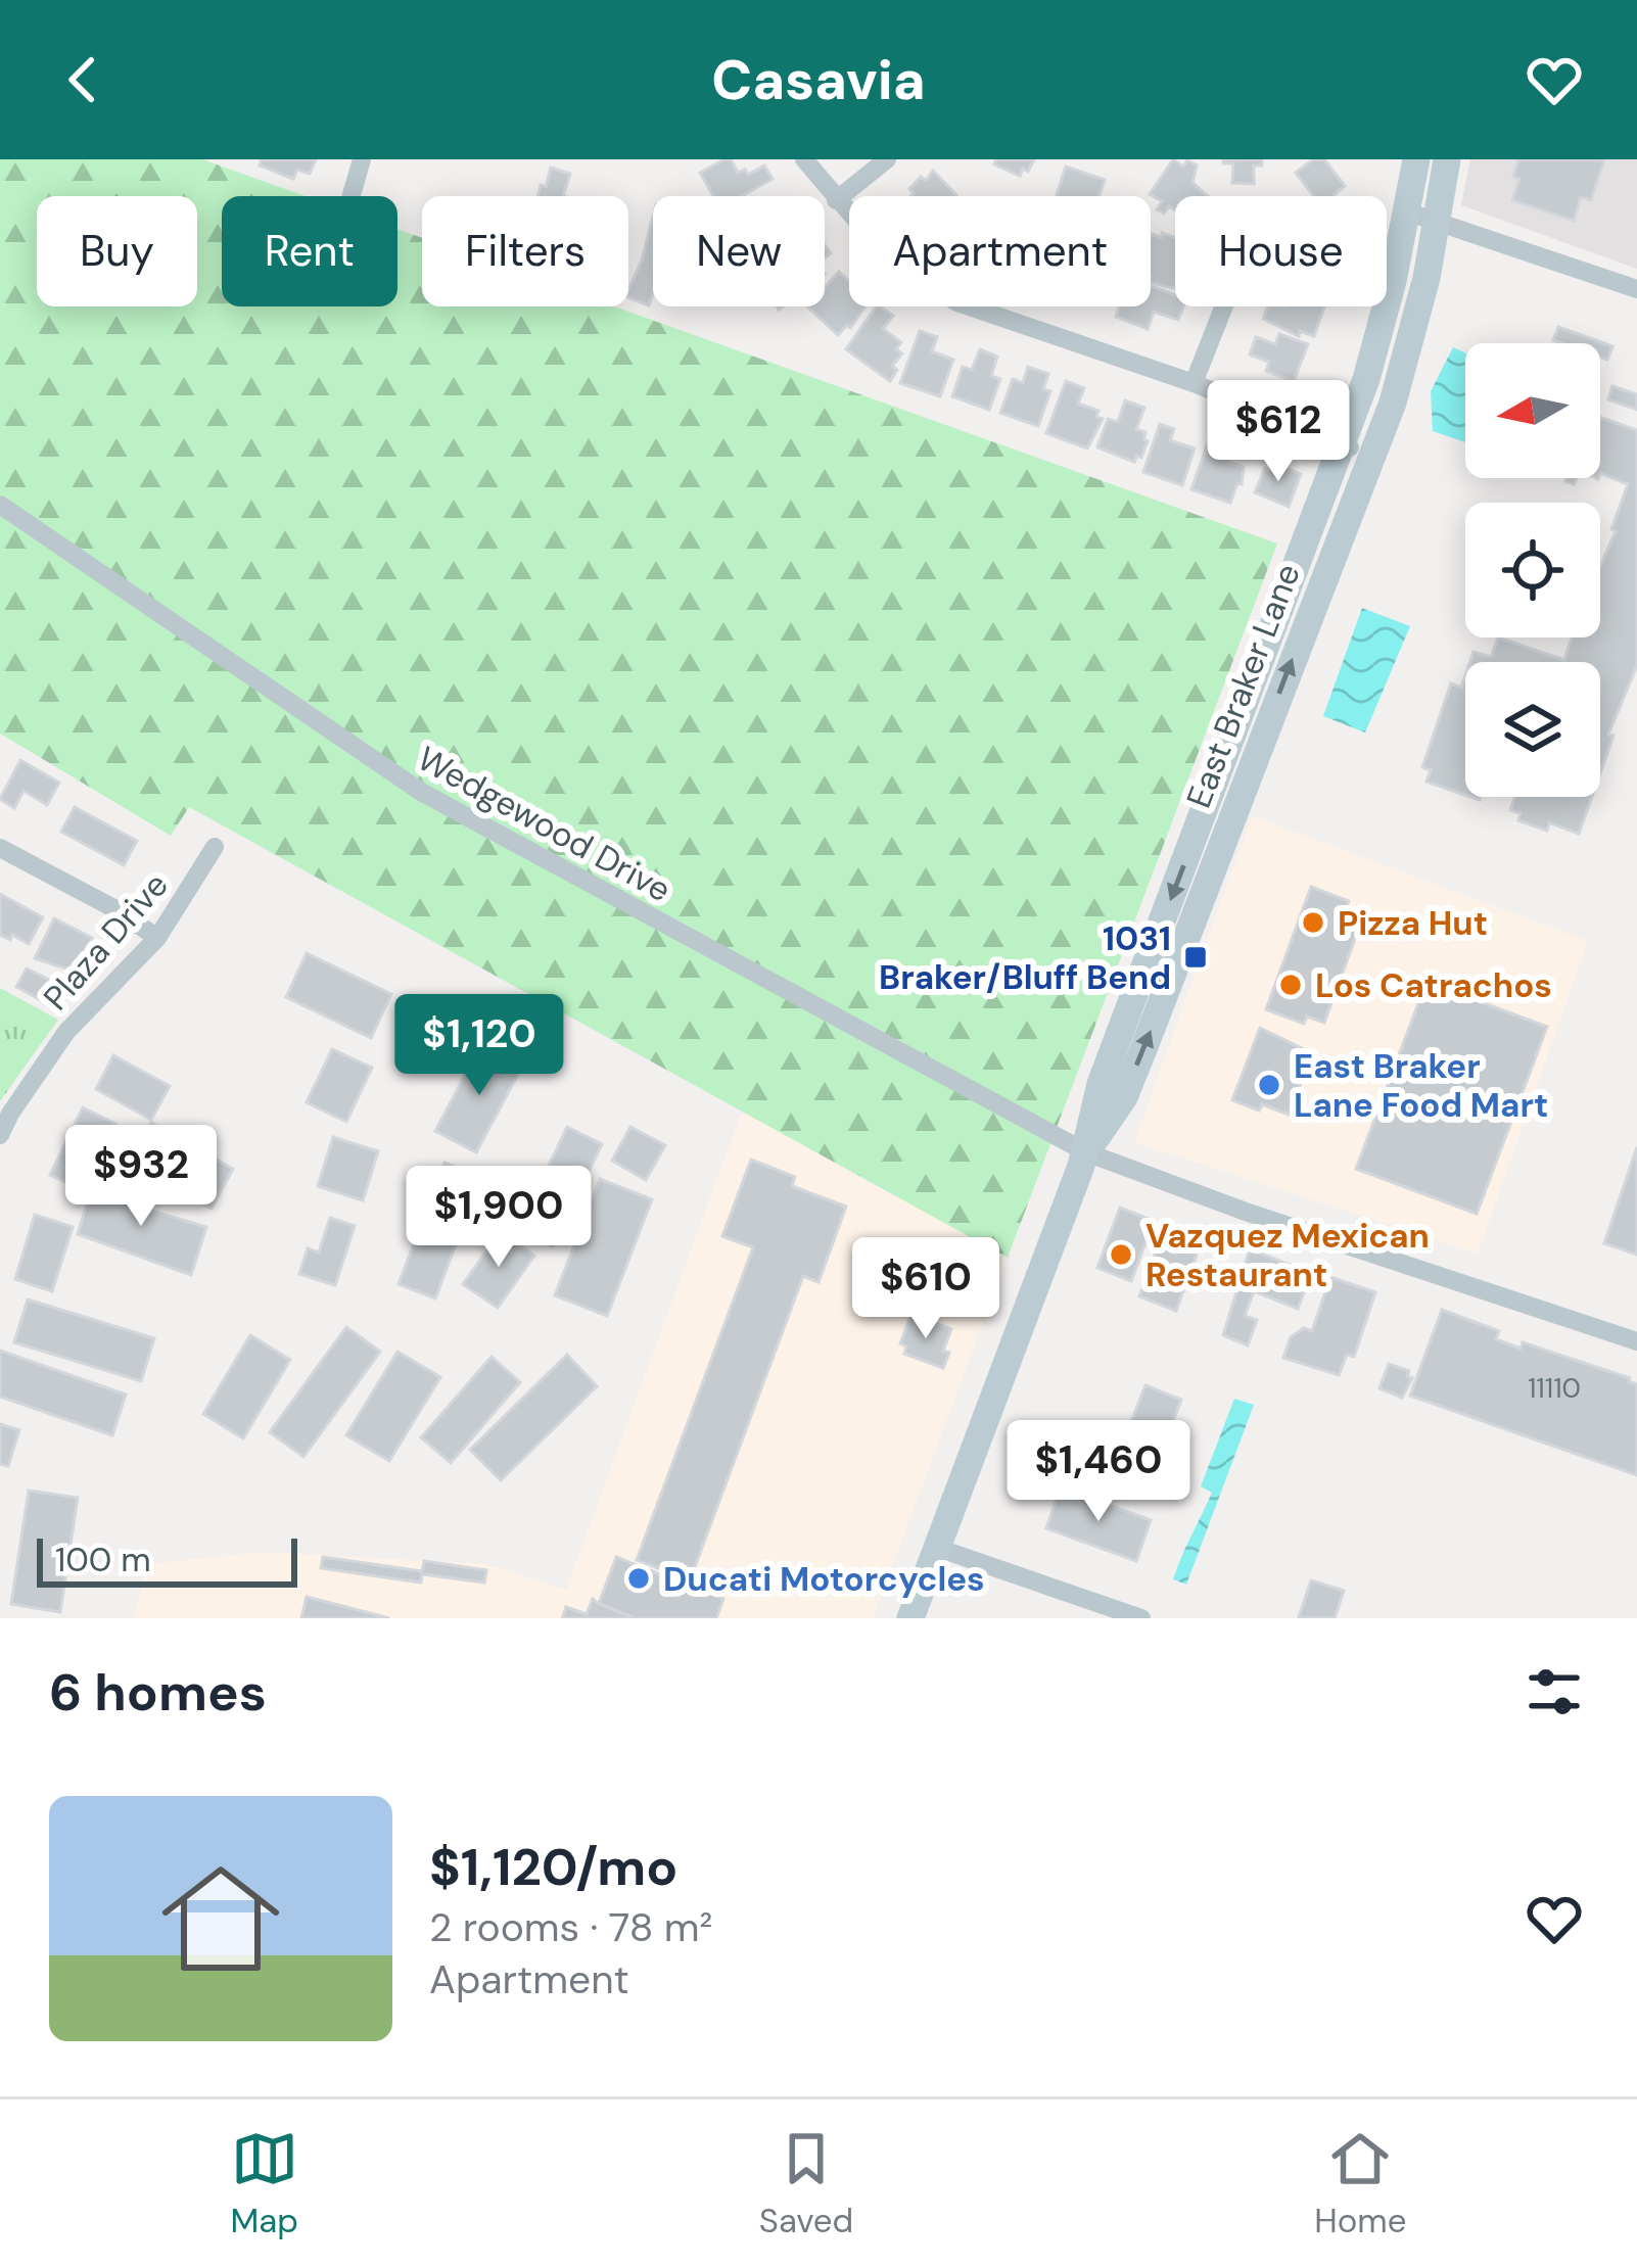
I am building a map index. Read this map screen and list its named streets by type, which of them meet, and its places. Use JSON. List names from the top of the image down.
{
  "streets": {
    "main road": ["East Braker Lane"],
    "street": ["Wedgewood Drive", "Plaza Drive"]
  },
  "crossings": [
    ["East Braker Lane", "Wedgewood Drive"]
  ],
  "places": {
    "other": [
      "Pizza Hut",
      "Los Catrachos",
      "East Braker Lane Food Mart",
      "Vazquez Mexican Restaurant",
      "Ducati Motorcycles"
    ],
    "transit": ["1031 Braker/Bluff Bend"]
  },
  "house_numbers": ["11110"],
  "scale_bar": "100 m",
  "north": "left",
  "page": {
    "header": "Casavia",
    "chip": [
      "Buy",
      "Rent",
      "Filters",
      "New",
      "Apartment",
      "House"
    ],
    "price": [
      "$612",
      "$1,120",
      "$932",
      "$1,900",
      "$610",
      "$1,460"
    ],
    "scale": "100 m",
    "heading": "6 homes",
    "list": [
      {
        "name": "$1,120/mo",
        "note": "2 rooms · 78 m² · Apartment"
      }
    ],
    "tabs": ["Map", "Saved", "Home"]
  }
}
